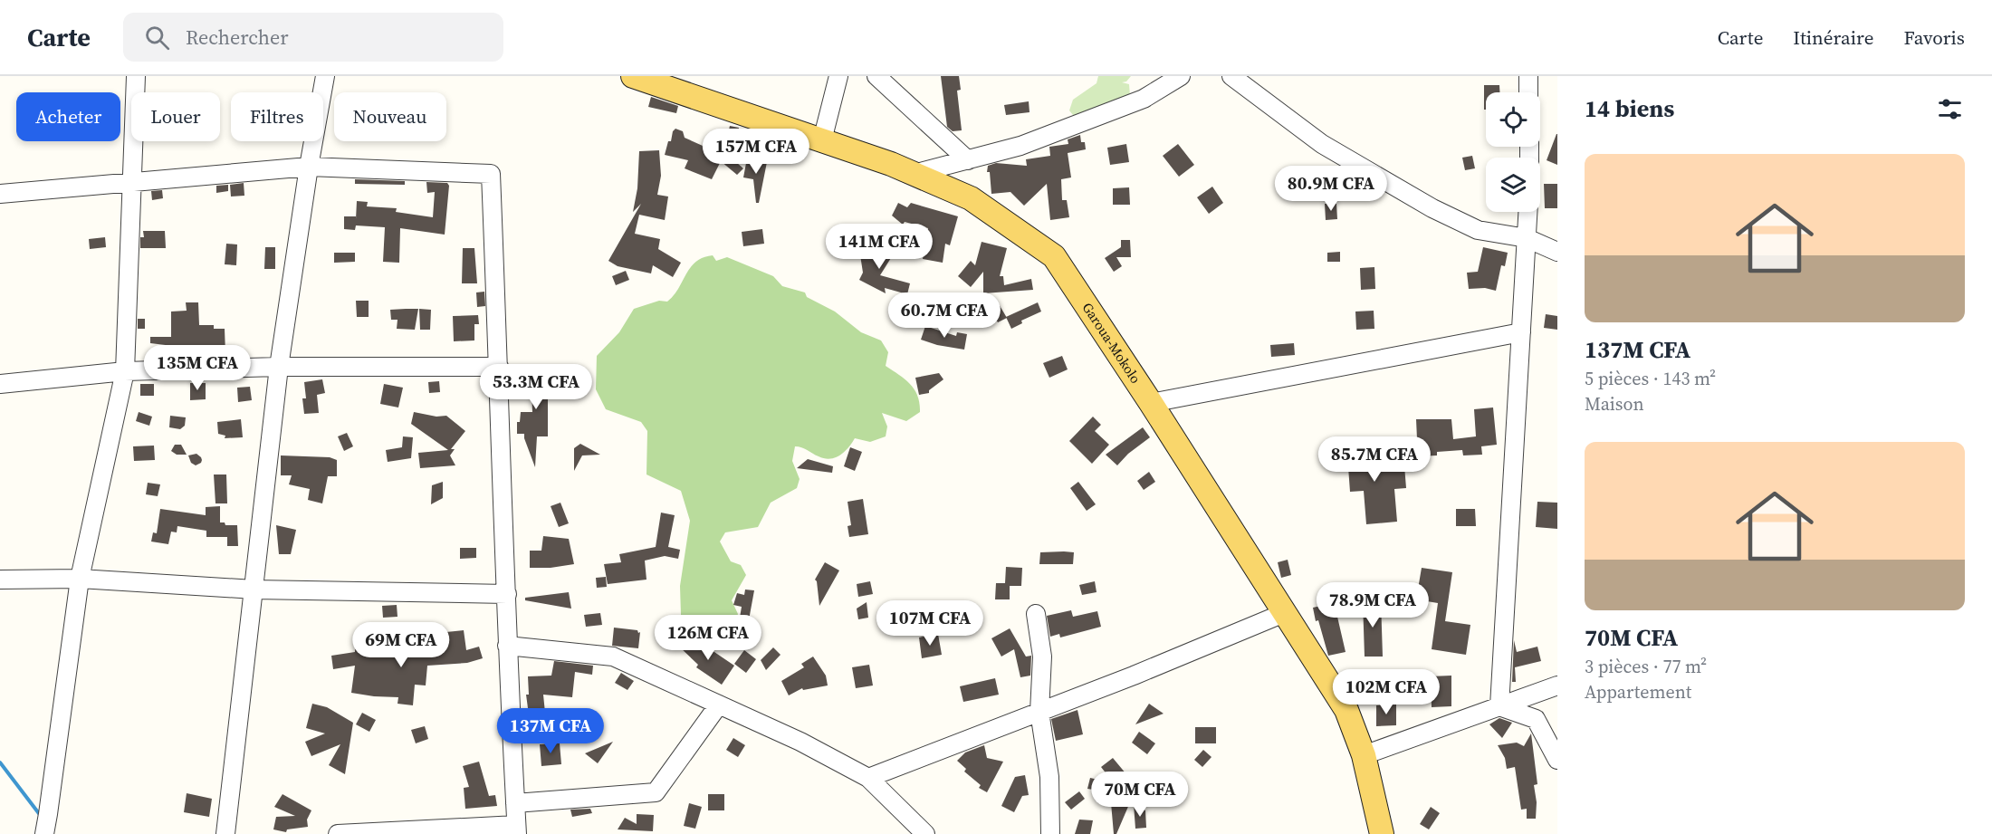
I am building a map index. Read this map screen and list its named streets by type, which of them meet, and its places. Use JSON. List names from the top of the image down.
{
  "streets": {
    "main road": ["Garoua-Mokolo"]
  },
  "page": {
    "header": "Carte",
    "search": "Rechercher",
    "nav": ["Carte", "Itinéraire", "Favoris"],
    "heading": "14 biens",
    "chip": [
      "Acheter",
      "Louer",
      "Filtres",
      "Nouveau"
    ],
    "price": [
      "157M CFA",
      "80.9M CFA",
      "141M CFA",
      "60.7M CFA",
      "135M CFA",
      "53.3M CFA",
      "85.7M CFA",
      "78.9M CFA",
      "107M CFA",
      "126M CFA",
      "69M CFA",
      "102M CFA",
      "137M CFA",
      "70M CFA"
    ],
    "list": [
      {
        "name": "137M CFA",
        "note": "5 pièces · 143 m² · Maison"
      },
      {
        "name": "70M CFA",
        "note": "3 pièces · 77 m² · Appartement"
      }
    ]
  }
}
